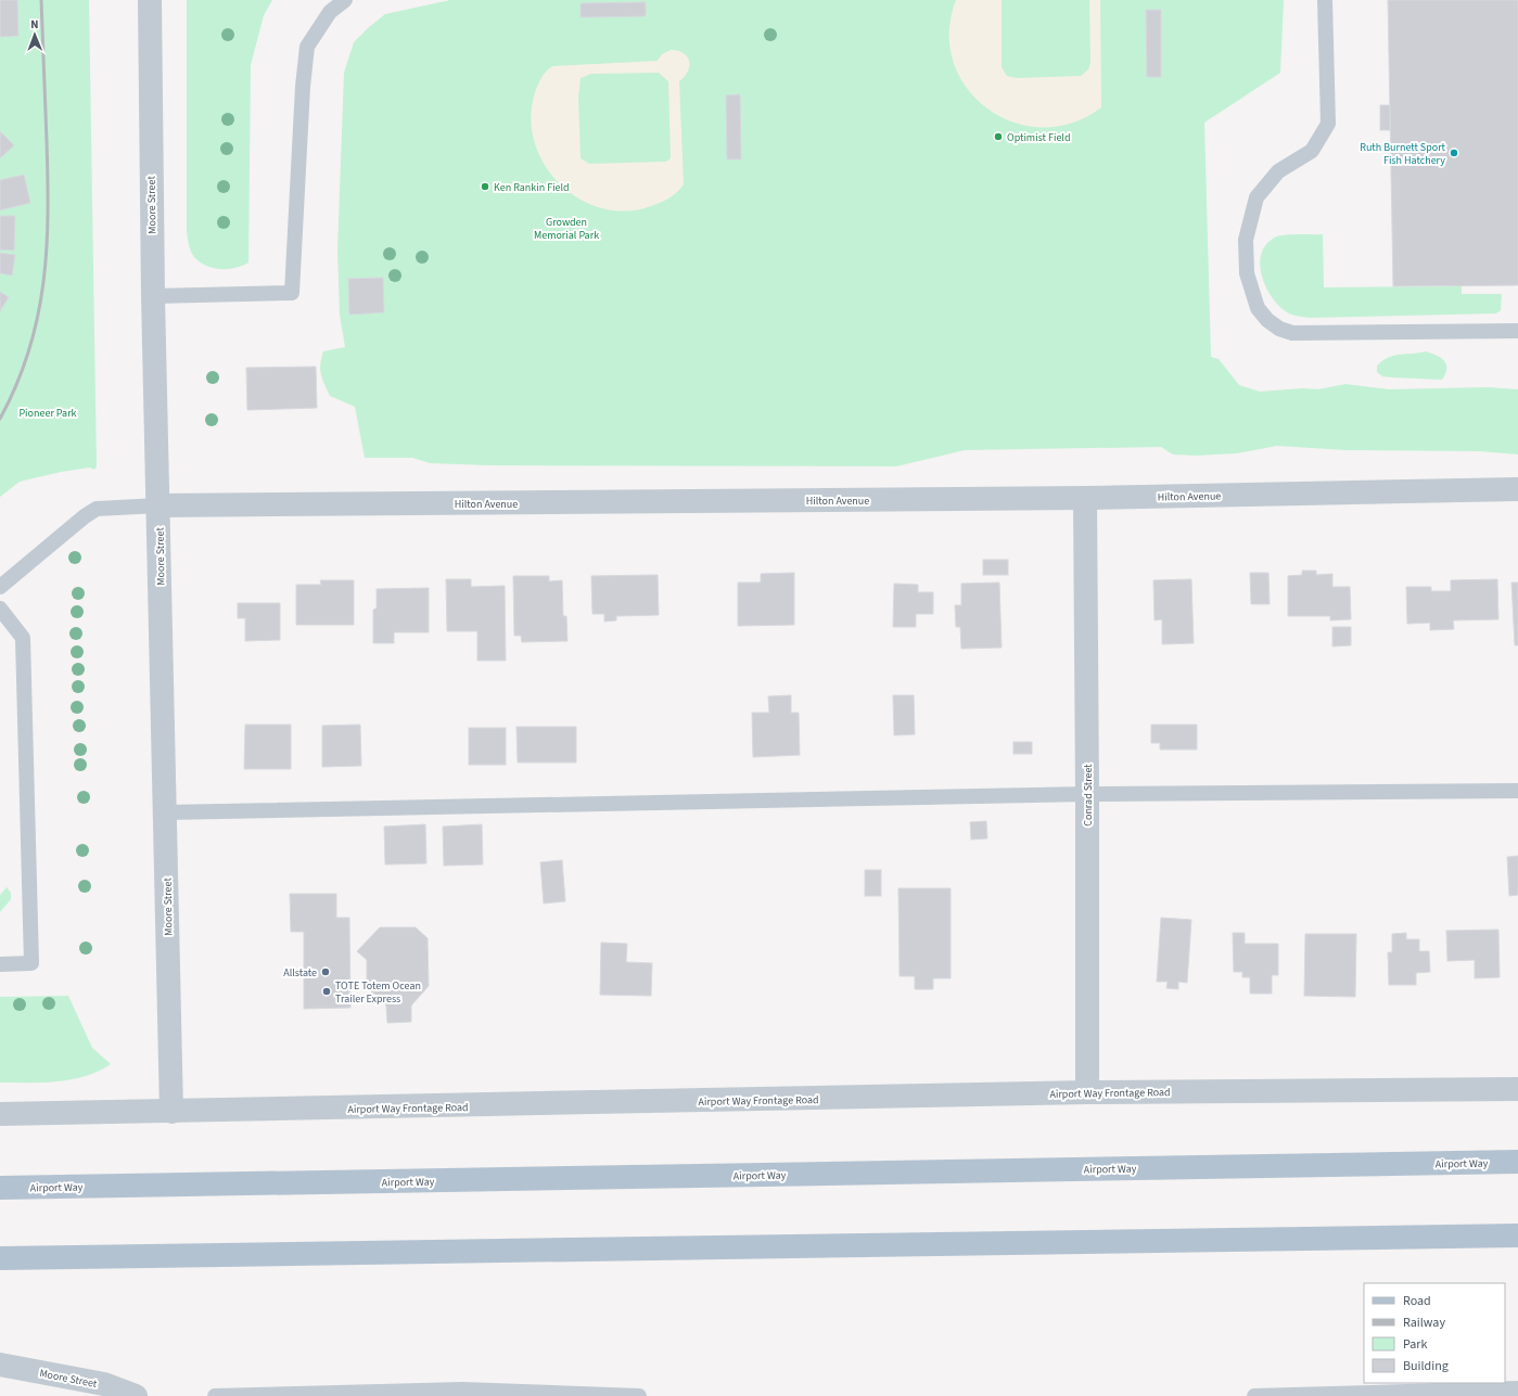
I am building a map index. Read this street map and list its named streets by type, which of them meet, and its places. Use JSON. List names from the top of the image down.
{
  "streets": {
    "main road": ["Airport Way"],
    "street": [
      "Moore Street",
      "Hilton Avenue",
      "Conrad Street",
      "Airport Way Frontage Road"
    ]
  },
  "crossings": [
    ["Moore Street", "Hilton Avenue"],
    ["Moore Street", "Airport Way Frontage Road"],
    ["Hilton Avenue", "Conrad Street"],
    ["Conrad Street", "Airport Way Frontage Road"]
  ],
  "parks": ["Growden Memorial Park", "Pioneer Park"],
  "places": [
    "Optimist Field",
    "Ruth Burnett Sport Fish Hatchery",
    "Ken Rankin Field",
    "Allstate",
    "TOTE Totem Ocean Trailer Express"
  ],
  "legend": [
    "Road",
    "Railway",
    "Park",
    "Building"
  ],
  "north": "top"
}
